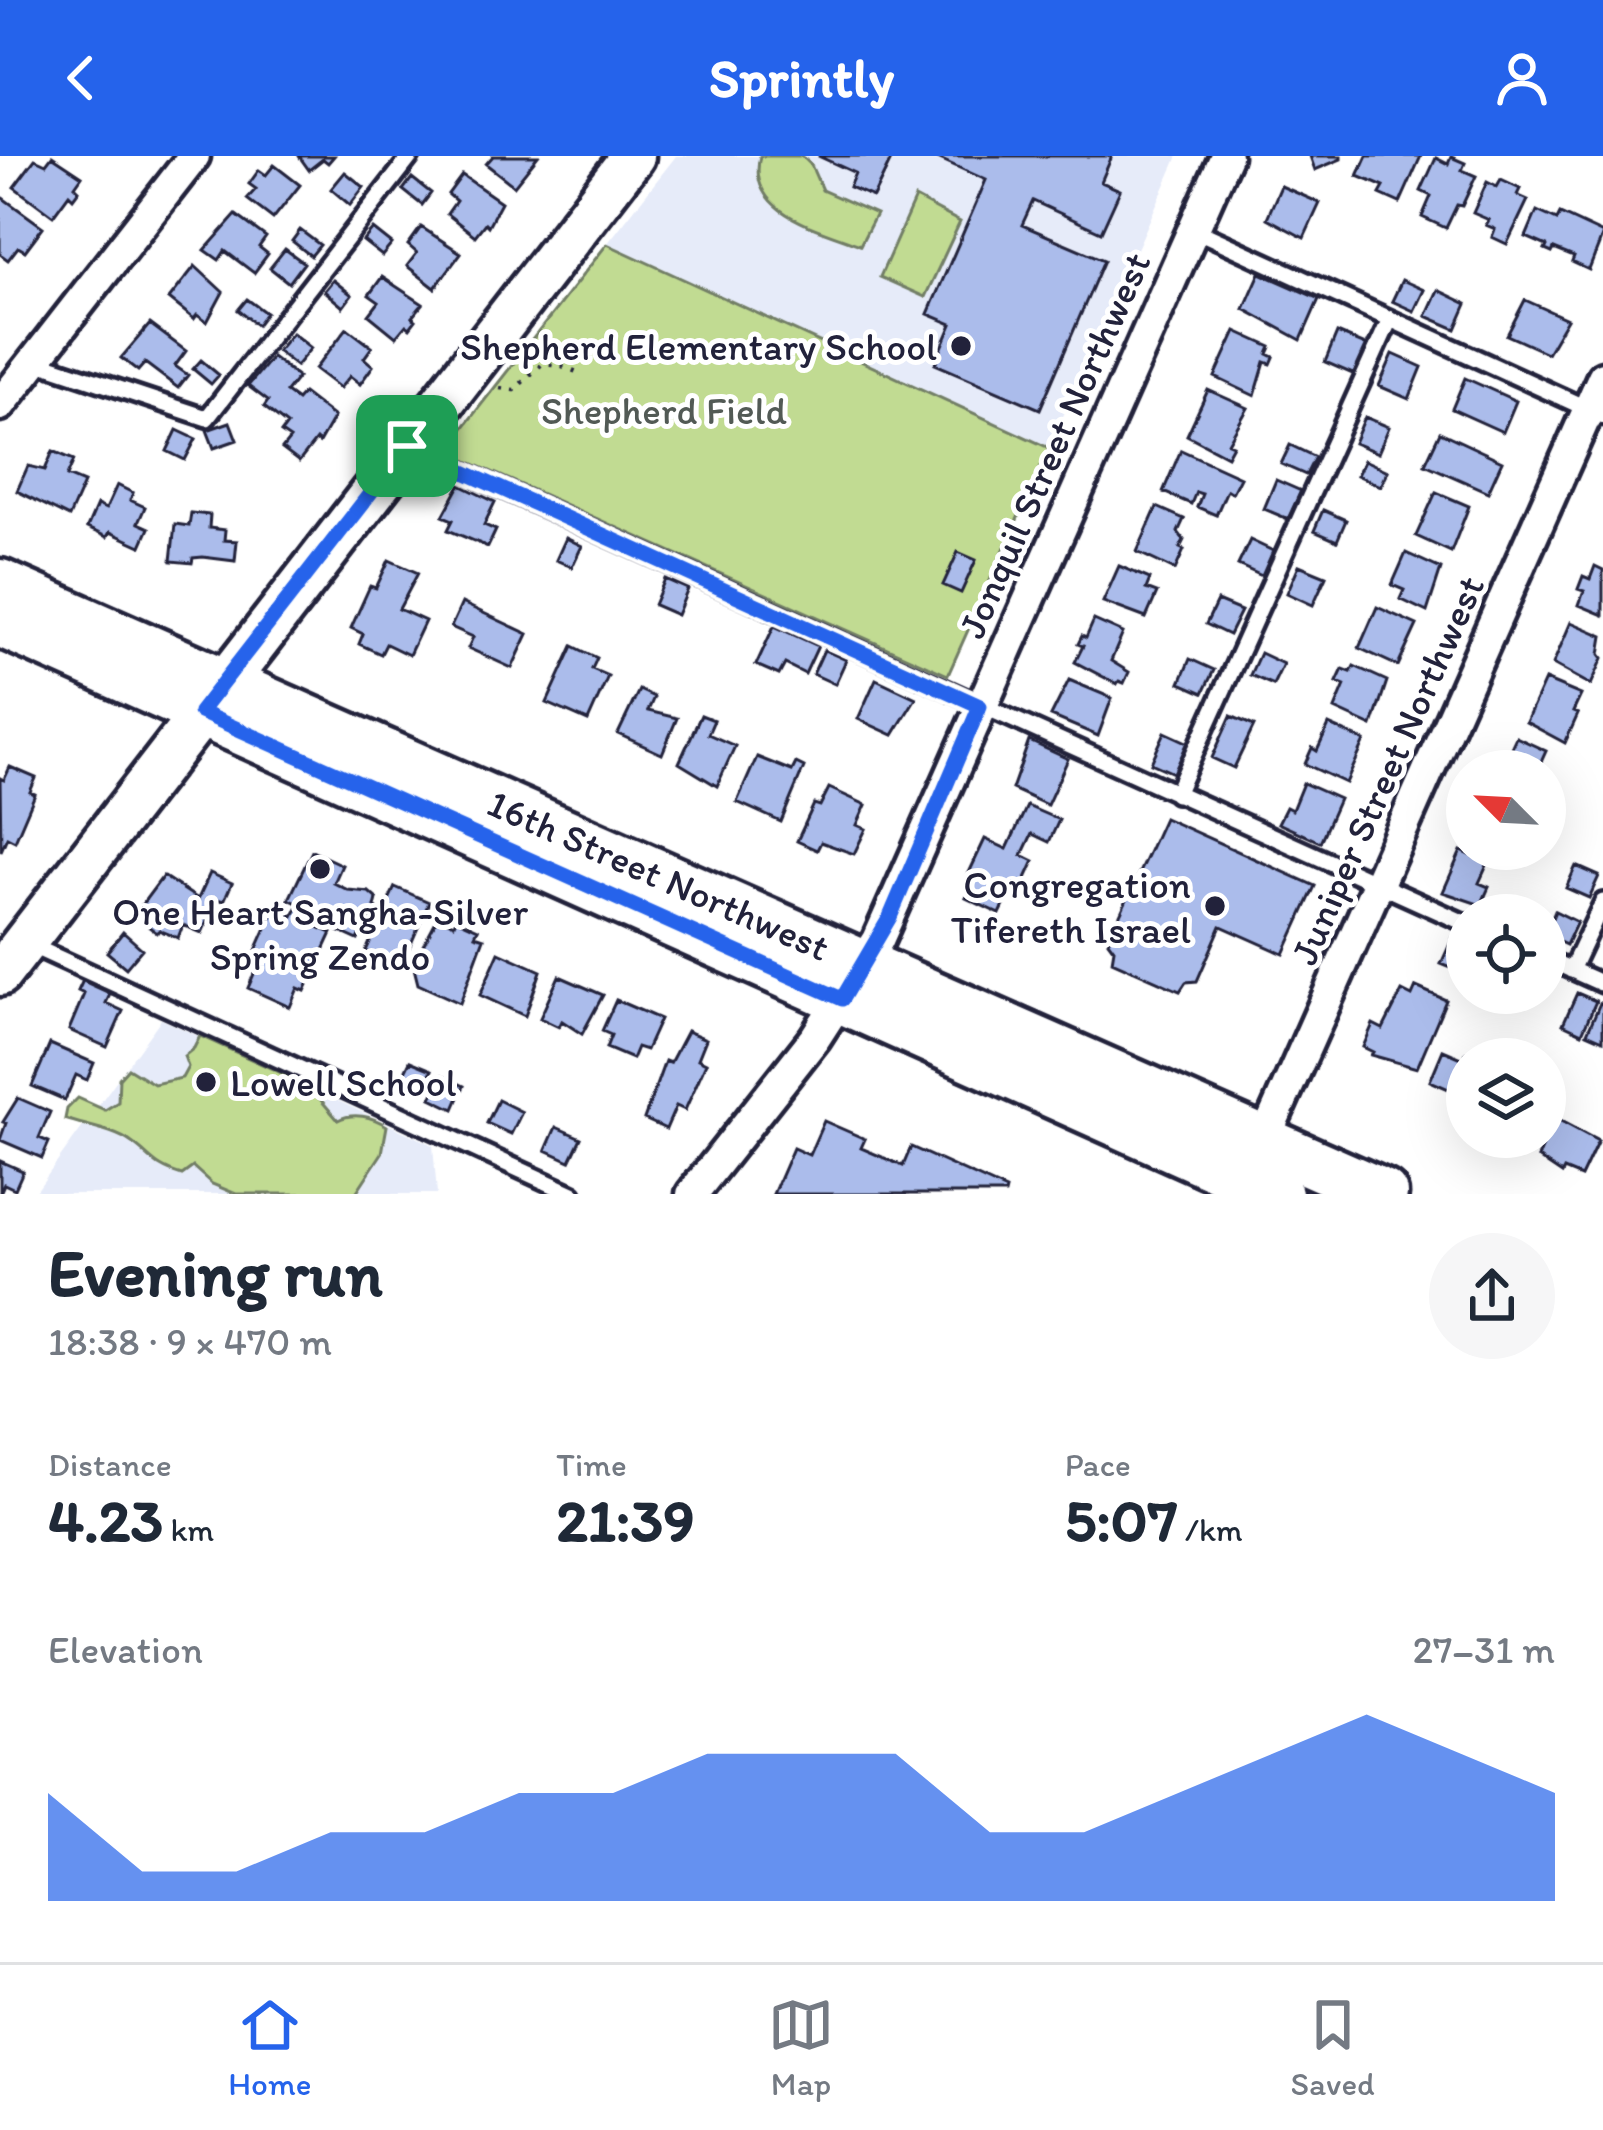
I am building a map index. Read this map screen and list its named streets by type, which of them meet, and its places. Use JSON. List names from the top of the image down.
{
  "streets": {
    "main road": ["16th Street Northwest"],
    "street": ["Jonquil Street Northwest", "Juniper Street Northwest"]
  },
  "crossings": [
    ["Jonquil Street Northwest", "16th Street Northwest"],
    ["Juniper Street Northwest", "16th Street Northwest"]
  ],
  "parks": ["Shepherd Field"],
  "places": [
    "Shepherd Elementary School",
    "One Heart Sangha-Silver Spring Zendo",
    "Congregation Tifereth Israel",
    "Lowell School"
  ],
  "north": "top left",
  "page": {
    "header": "Sprintly",
    "heading": ["Evening run", "18:38 · 9 × 470 m"],
    "stats": [
      ["Distance", "4.23 km"],
      ["Time", "21:39"],
      ["Pace", "5:07 /km"]
    ],
    "chart": ["Elevation", "27–31 m"],
    "tabs": ["Home", "Map", "Saved"]
  }
}
